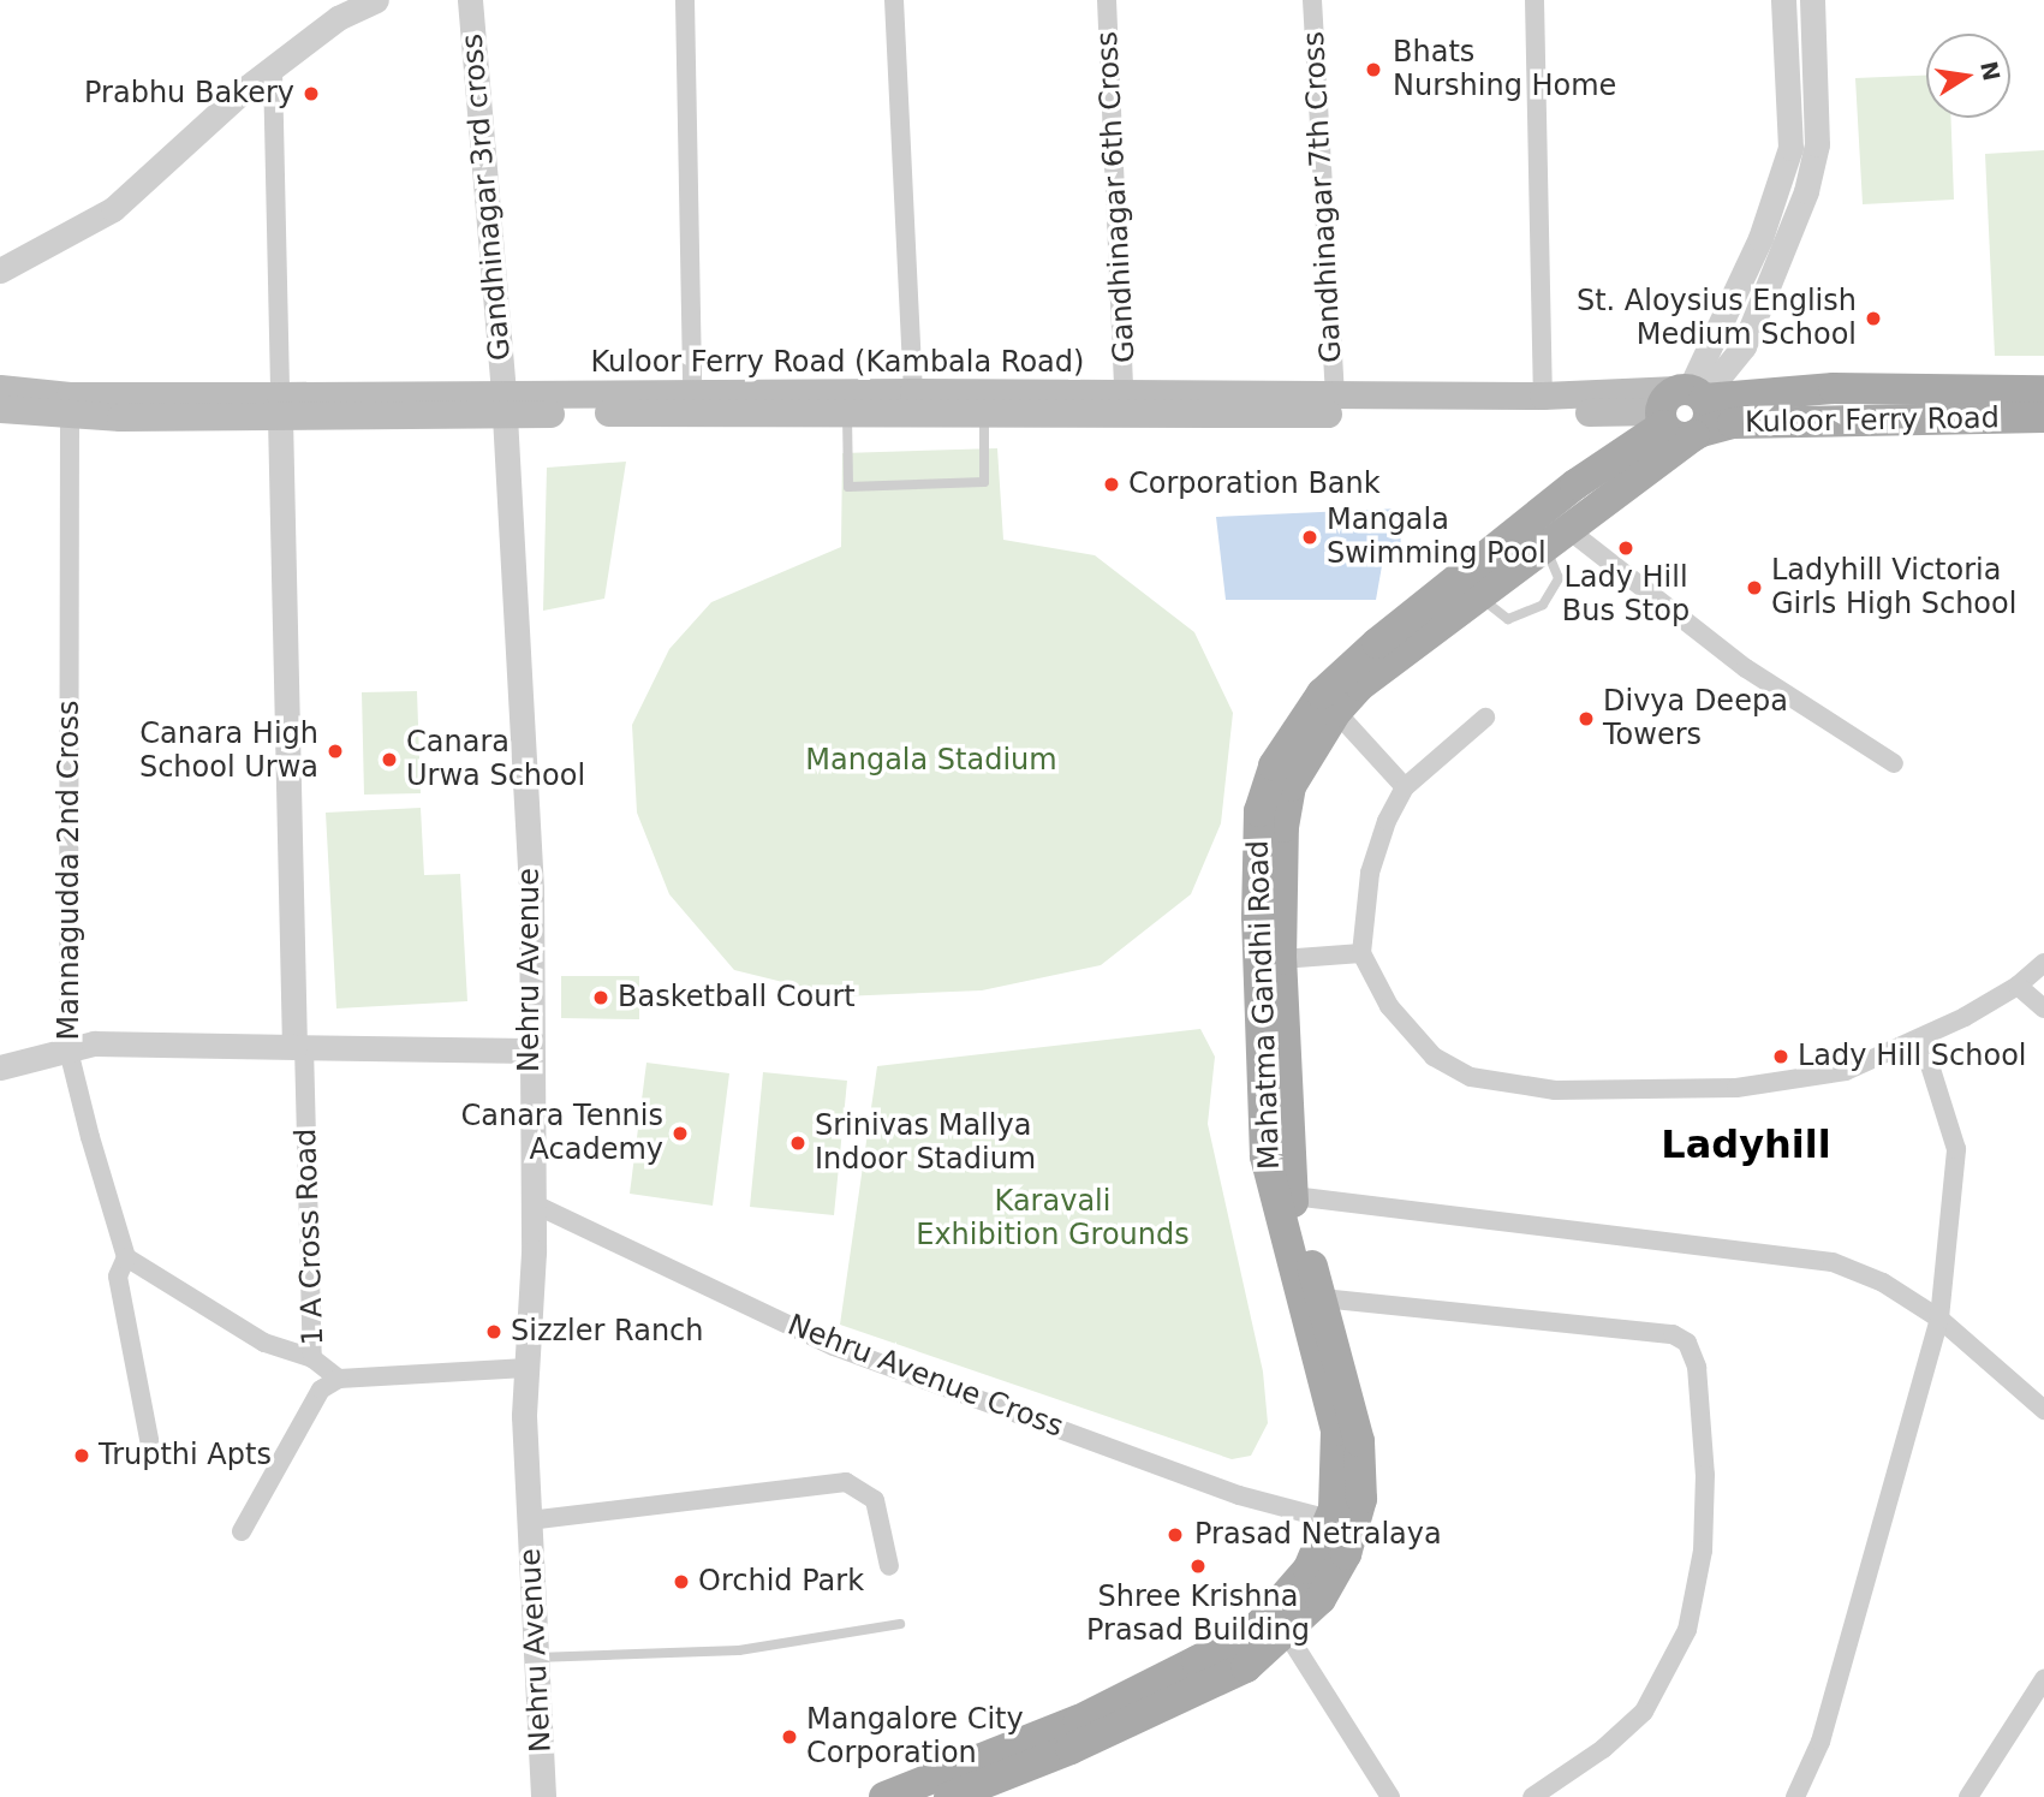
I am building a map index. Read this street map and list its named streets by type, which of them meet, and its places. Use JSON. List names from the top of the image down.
{
  "streets": {
    "main road": ["Kuloor Ferry Road (Kambala Road)", "Kuloor Ferry Road", "Mahatma Gandhi Road"],
    "street": [
      "Gandhinagar 3rd cross",
      "Gandhinagar 6th Cross",
      "Gandhinagar 7th Cross",
      "Mannagudda 2nd Cross",
      "Nehru Avenue",
      "1 A Cross Road",
      "Nehru Avenue Cross"
    ]
  },
  "crossings": [
    ["Gandhinagar 3rd cross", "Kuloor Ferry Road (Kambala Road)"],
    ["Gandhinagar 3rd cross", "Nehru Avenue"],
    ["Gandhinagar 6th Cross", "Kuloor Ferry Road (Kambala Road)"],
    ["Gandhinagar 7th Cross", "Kuloor Ferry Road (Kambala Road)"],
    ["Kuloor Ferry Road (Kambala Road)", "Kuloor Ferry Road"],
    ["Kuloor Ferry Road (Kambala Road)", "Mannagudda 2nd Cross"],
    ["Kuloor Ferry Road (Kambala Road)", "Nehru Avenue"],
    ["Kuloor Ferry Road (Kambala Road)", "Mahatma Gandhi Road"],
    ["Kuloor Ferry Road", "Mahatma Gandhi Road"],
    ["Nehru Avenue", "1 A Cross Road"],
    ["Nehru Avenue", "Nehru Avenue Cross"],
    ["Mahatma Gandhi Road", "Nehru Avenue Cross"]
  ],
  "districts": ["Ladyhill"],
  "parks": ["Mangala Stadium", "Karavali Exhibition Grounds"],
  "places": [
    "Bhats Nurshing Home",
    "Prabhu Bakery",
    "St. Aloysius English Medium School",
    "Corporation Bank",
    "Mangala Swimming Pool",
    "Lady Hill Bus Stop",
    "Ladyhill Victoria Girls High School",
    "Divya Deepa Towers",
    "Canara High School Urwa",
    "Canara Urwa School",
    "Basketball Court",
    "Lady Hill School",
    "Canara Tennis Academy",
    "Srinivas Mallya Indoor Stadium",
    "Sizzler Ranch",
    "Trupthi Apts",
    "Prasad Netralaya",
    "Shree Krishna Prasad Building",
    "Orchid Park",
    "Mangalore City Corporation"
  ],
  "north": "right"
}
